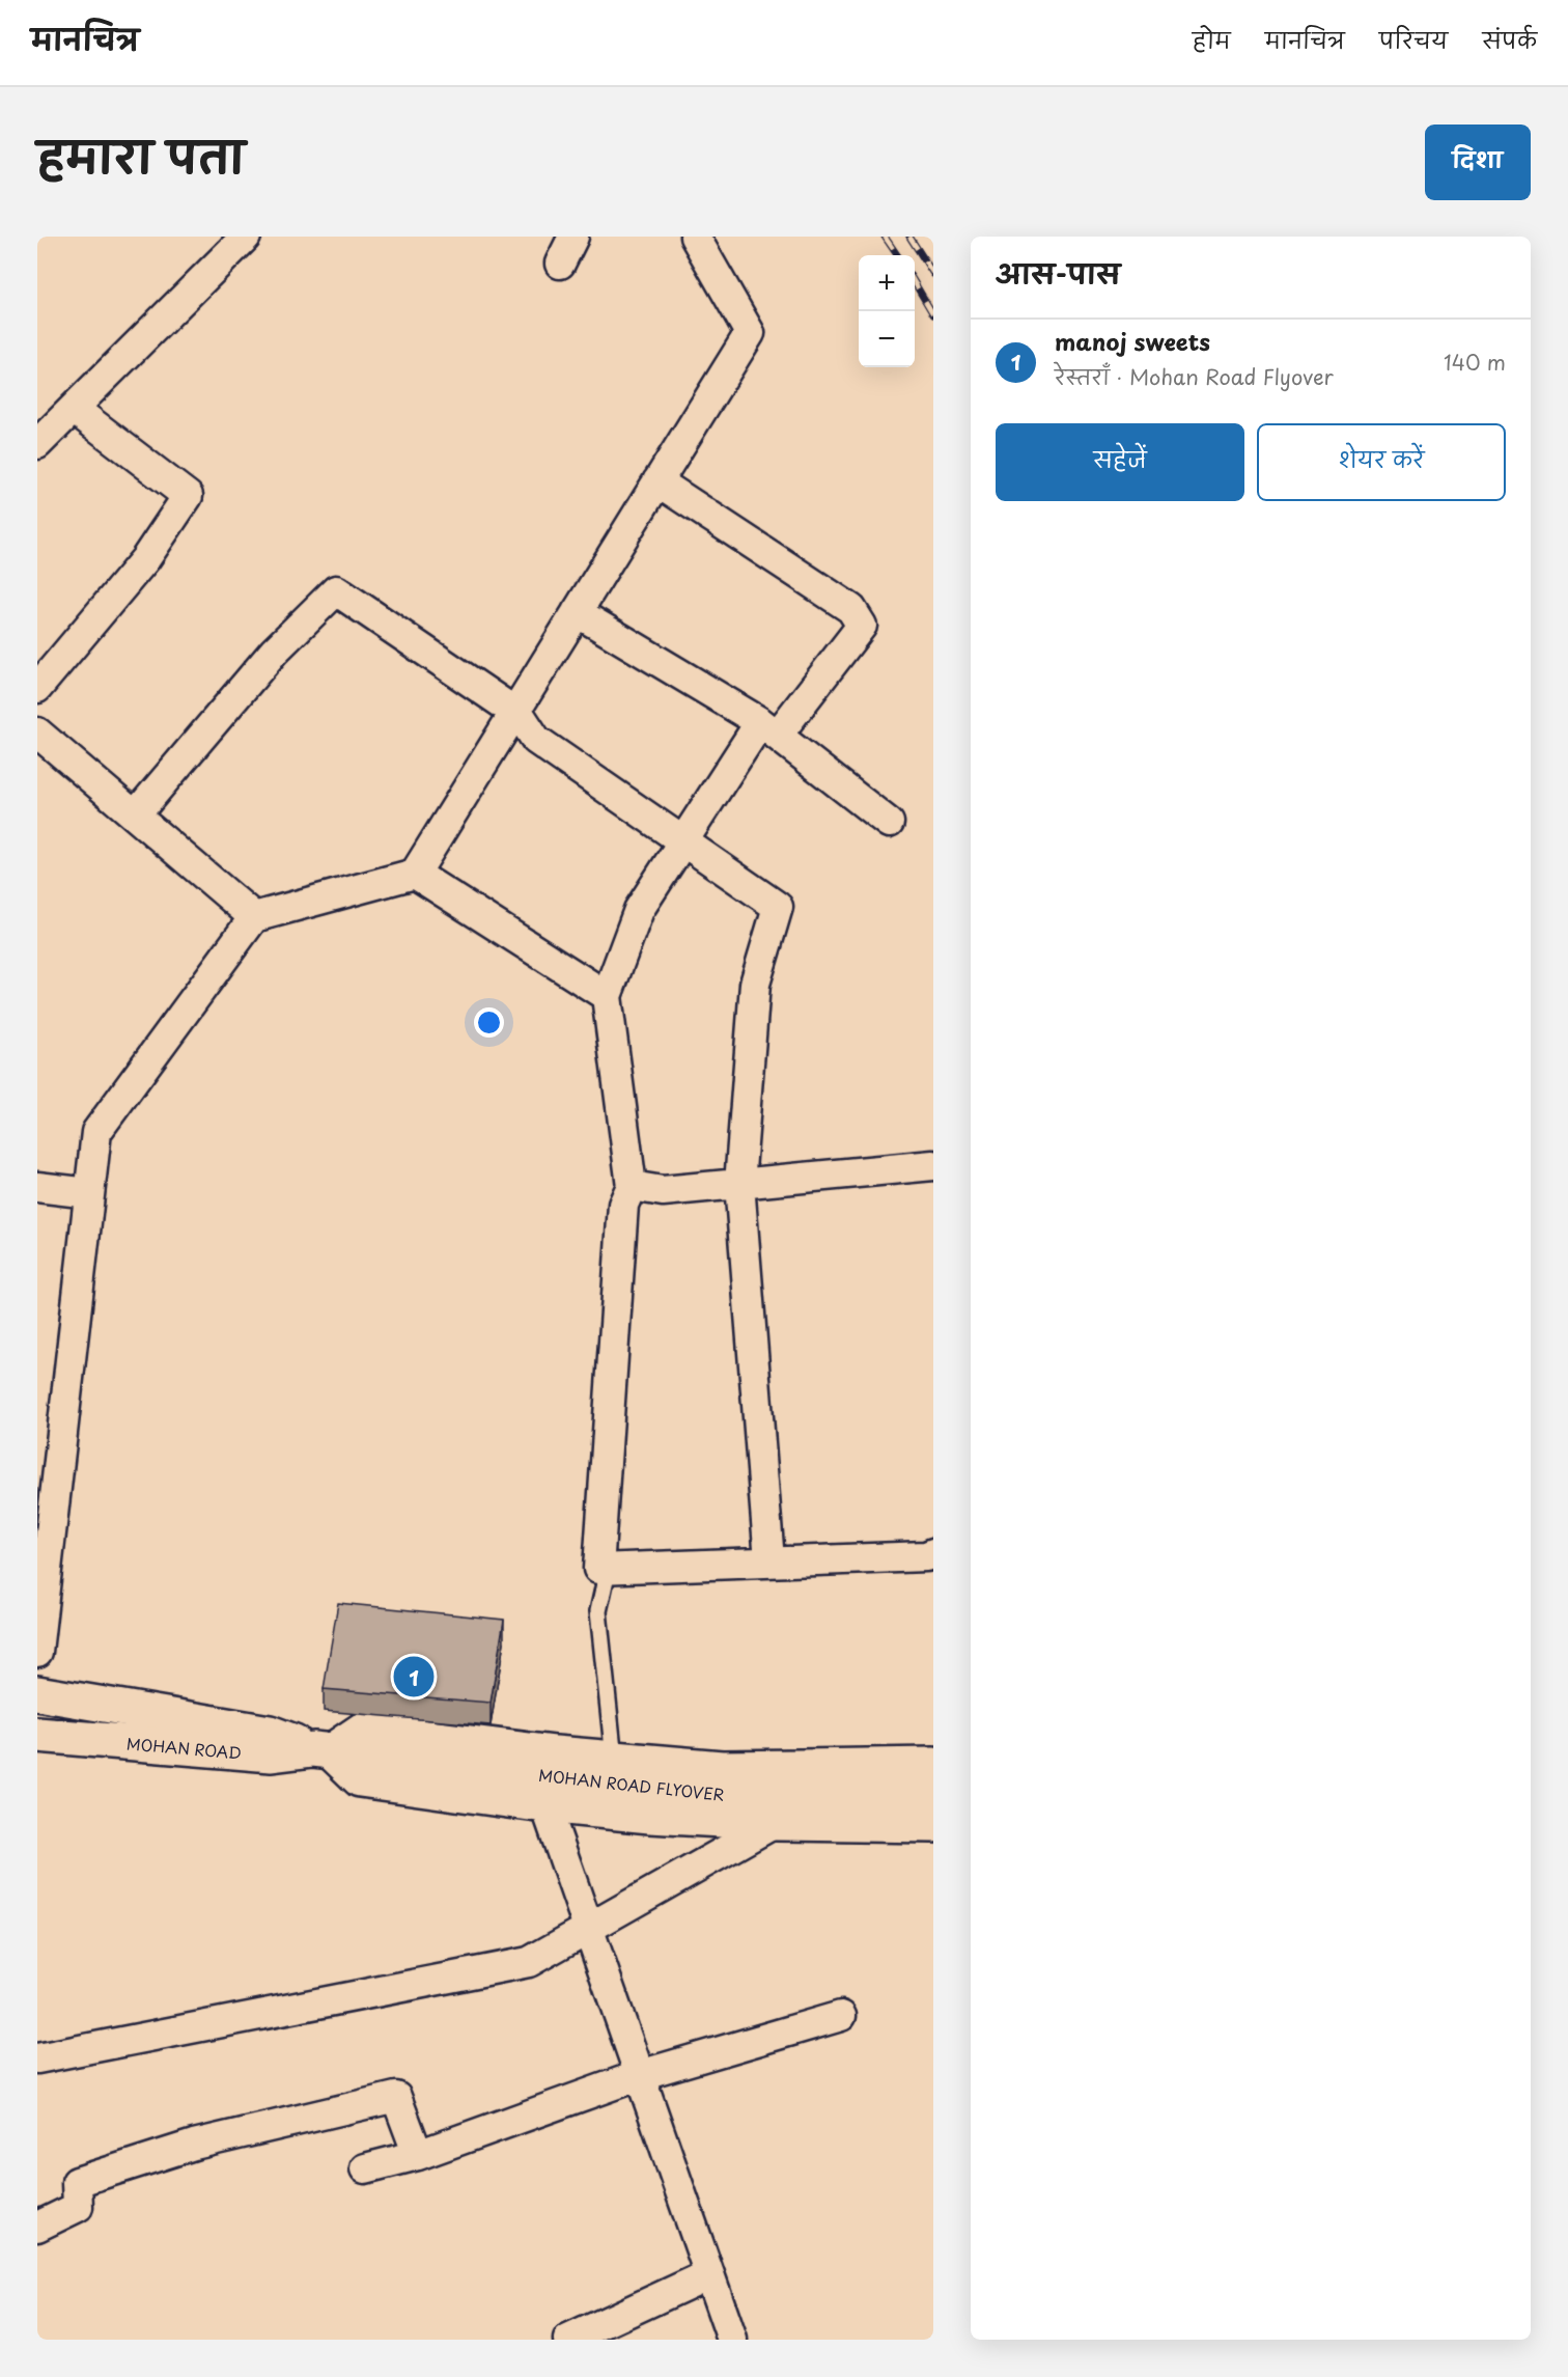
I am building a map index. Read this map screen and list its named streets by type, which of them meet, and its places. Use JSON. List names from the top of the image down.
{
  "streets": {
    "street": ["MOHAN ROAD", "MOHAN ROAD FLYOVER"]
  },
  "crossings": [
    ["MOHAN ROAD", "MOHAN ROAD FLYOVER"]
  ],
  "page": {
    "header": "मानचित्र",
    "nav": [
      "होम",
      "मानचित्र",
      "परिचय",
      "संपर्क"
    ],
    "title": "हमारा पता",
    "buttons": [
      "दिशा",
      ["सहेजें", "शेयर करें"]
    ],
    "heading": "आस-पास",
    "map_buttons": ["+", "−"],
    "list": [
      {
        "mark": "1",
        "name": "manoj sweets",
        "note": "रेस्तराँ · Mohan Road Flyover",
        "value": "140 m"
      }
    ],
    "pins": "1"
  }
}
